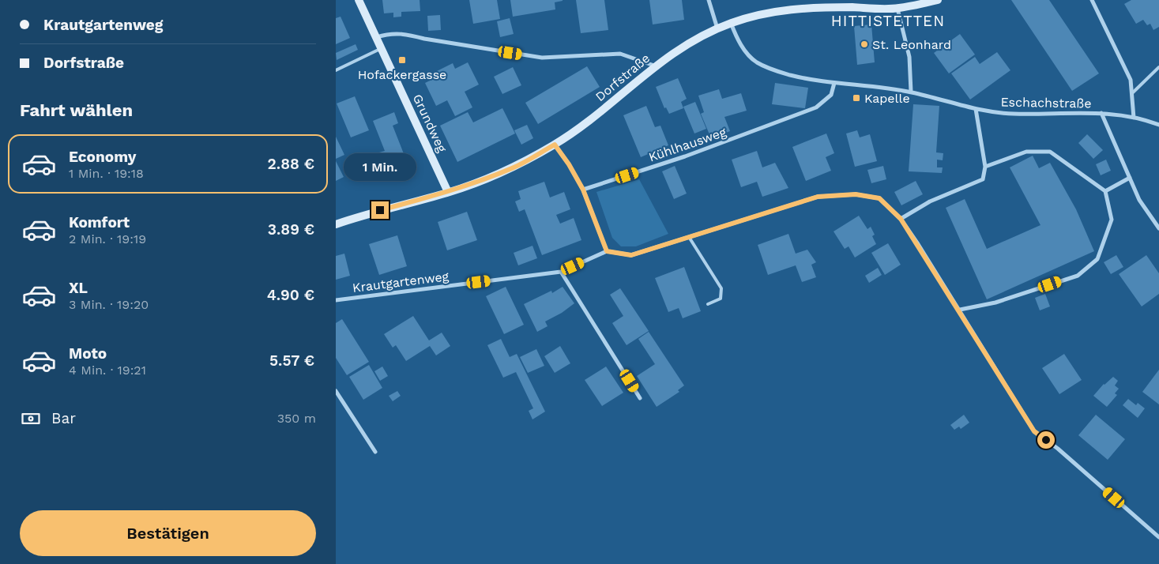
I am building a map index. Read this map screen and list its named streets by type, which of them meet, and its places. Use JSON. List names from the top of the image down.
{
  "streets": {
    "main road": ["Dorfstraße", "Grundweg"],
    "street": ["Eschachstraße", "Kühlhausweg", "Krautgartenweg"]
  },
  "crossings": [
    ["Dorfstraße", "Eschachstraße"],
    ["Dorfstraße", "Grundweg"],
    ["Eschachstraße", "Kühlhausweg"]
  ],
  "districts": ["HITTISTETTEN"],
  "places": {
    "other": ["St. Leonhard"],
    "transit": ["Hofackergasse", "Kapelle"]
  },
  "page": {
    "banner": ["Krautgartenweg", "Dorfstraße"],
    "heading": "Fahrt wählen",
    "list": [
      {
        "name": "Economy",
        "note": "1 Min. · 19:18",
        "value": "2.88 €"
      },
      {
        "name": "Komfort",
        "note": "2 Min. · 19:19",
        "value": "3.89 €"
      },
      {
        "name": "XL",
        "note": "3 Min. · 19:20",
        "value": "4.90 €"
      },
      {
        "name": "Moto",
        "note": "4 Min. · 19:21",
        "value": "5.57 €"
      }
    ],
    "bubble": "1 Min.",
    "pay": ["Bar", "350 m"],
    "buttons": "Bestätigen"
  }
}
